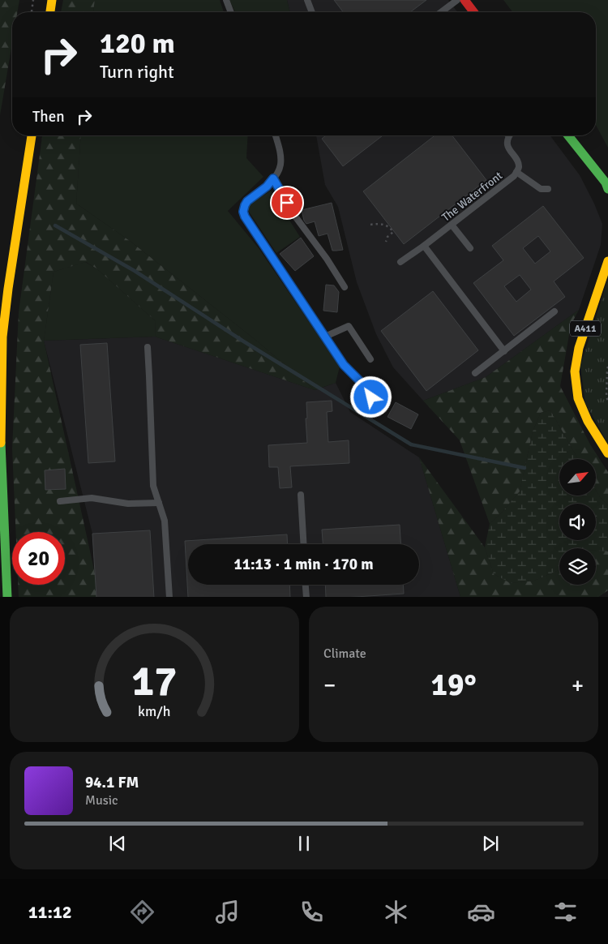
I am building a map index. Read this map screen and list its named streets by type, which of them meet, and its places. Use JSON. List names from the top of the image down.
{
  "streets": {
    "main road": ["A411"],
    "lane": ["The Waterfront"]
  },
  "north": "top right",
  "page": {
    "turn": ["120 m", "Turn right"],
    "then": "Then",
    "limit": "20",
    "trip": "11:13 · 1 min · 170 m",
    "tile": "Climate",
    "heat": ["−", "19°", "+"],
    "song": ["94.1 FM", "Music"],
    "tabs": "11:12",
    "gauge": ["17", "km/h"]
  }
}
